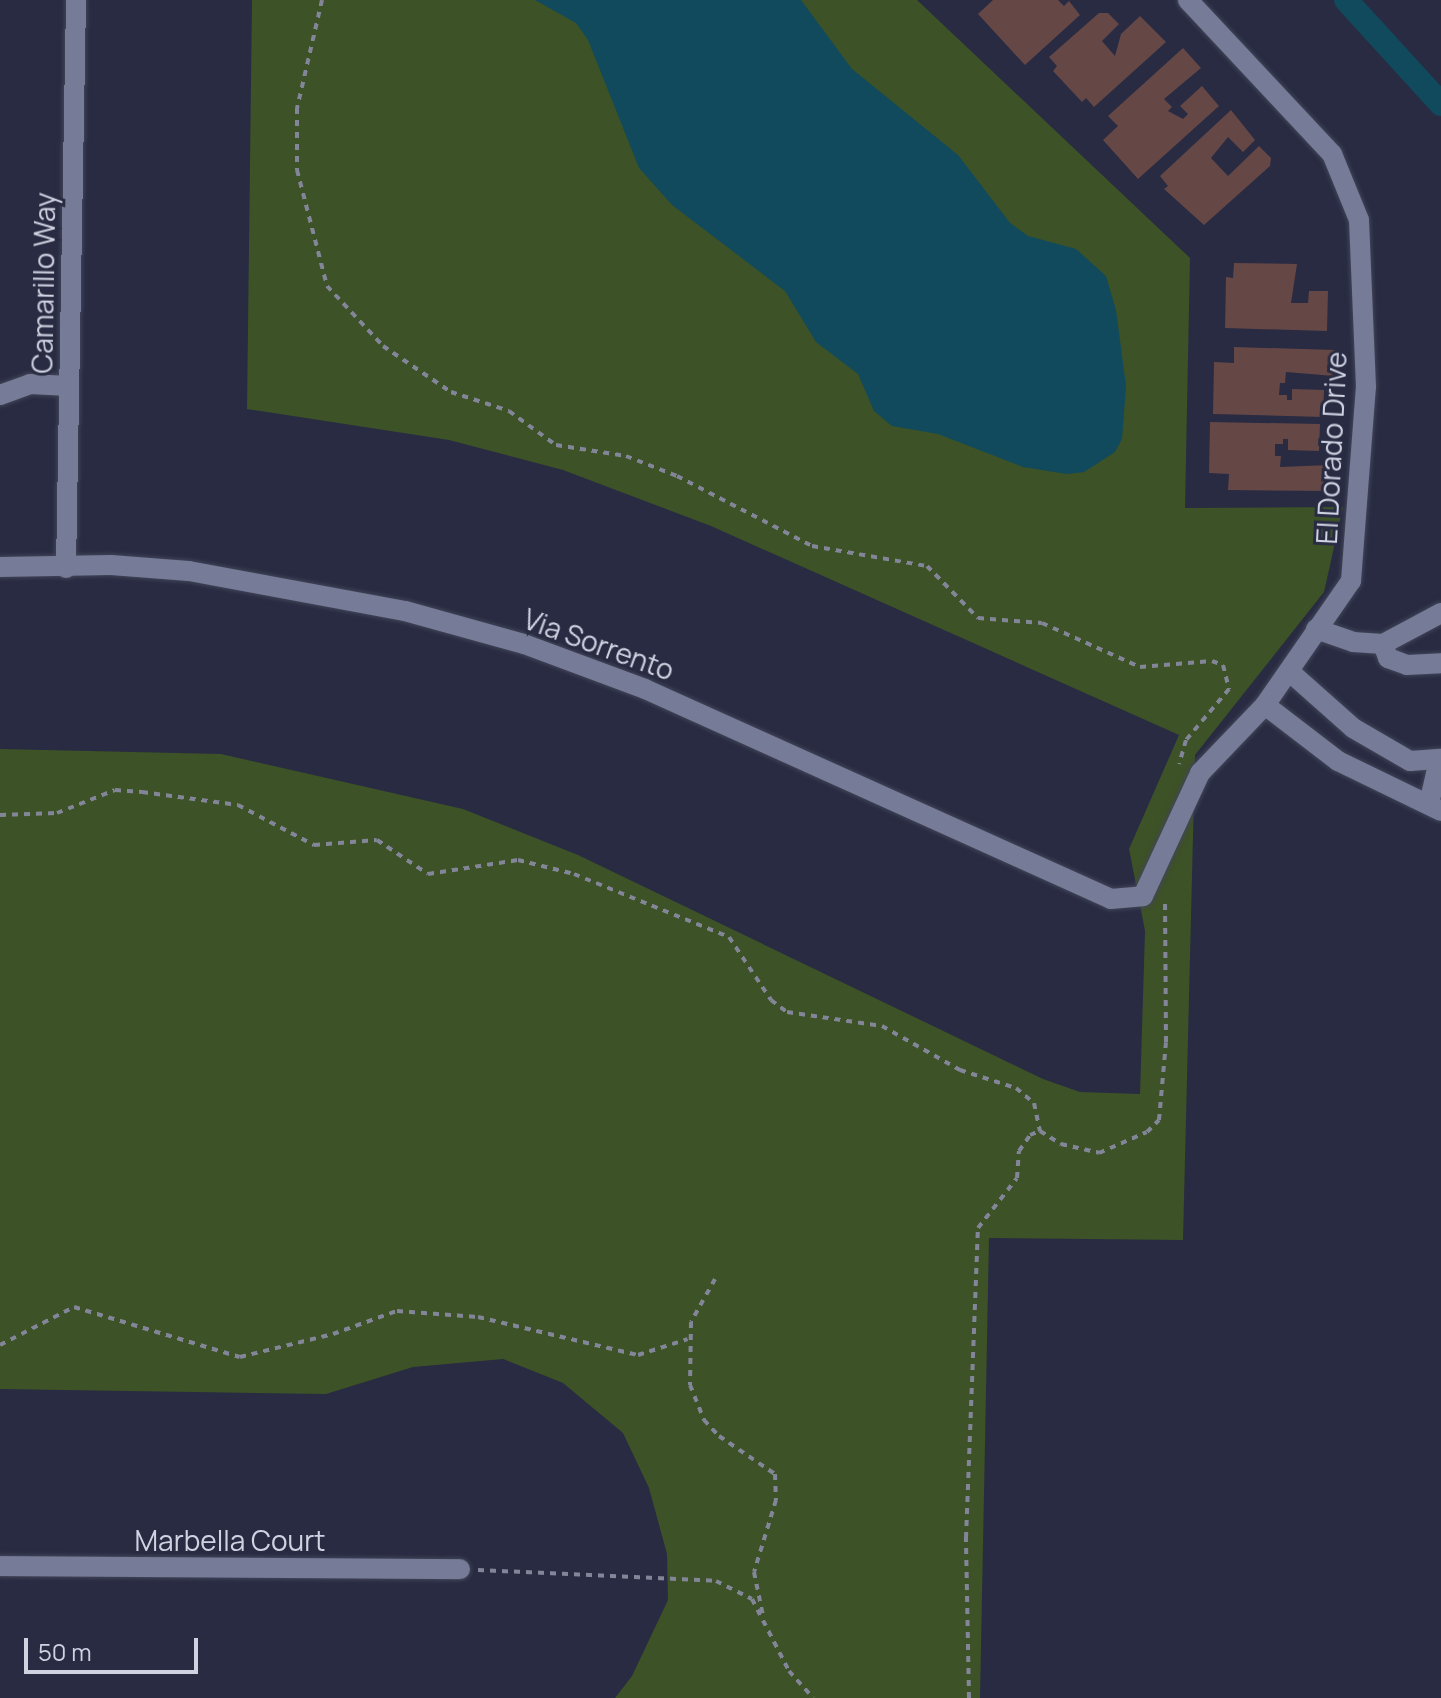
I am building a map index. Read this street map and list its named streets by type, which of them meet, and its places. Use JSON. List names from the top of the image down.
{
  "streets": {
    "street": [
      "Camarillo Way",
      "El Dorado Drive",
      "Via Sorrento",
      "Marbella Court"
    ]
  },
  "crossings": [
    ["Camarillo Way", "Via Sorrento"],
    ["El Dorado Drive", "Via Sorrento"]
  ],
  "scale_bar": "50 m"
}
